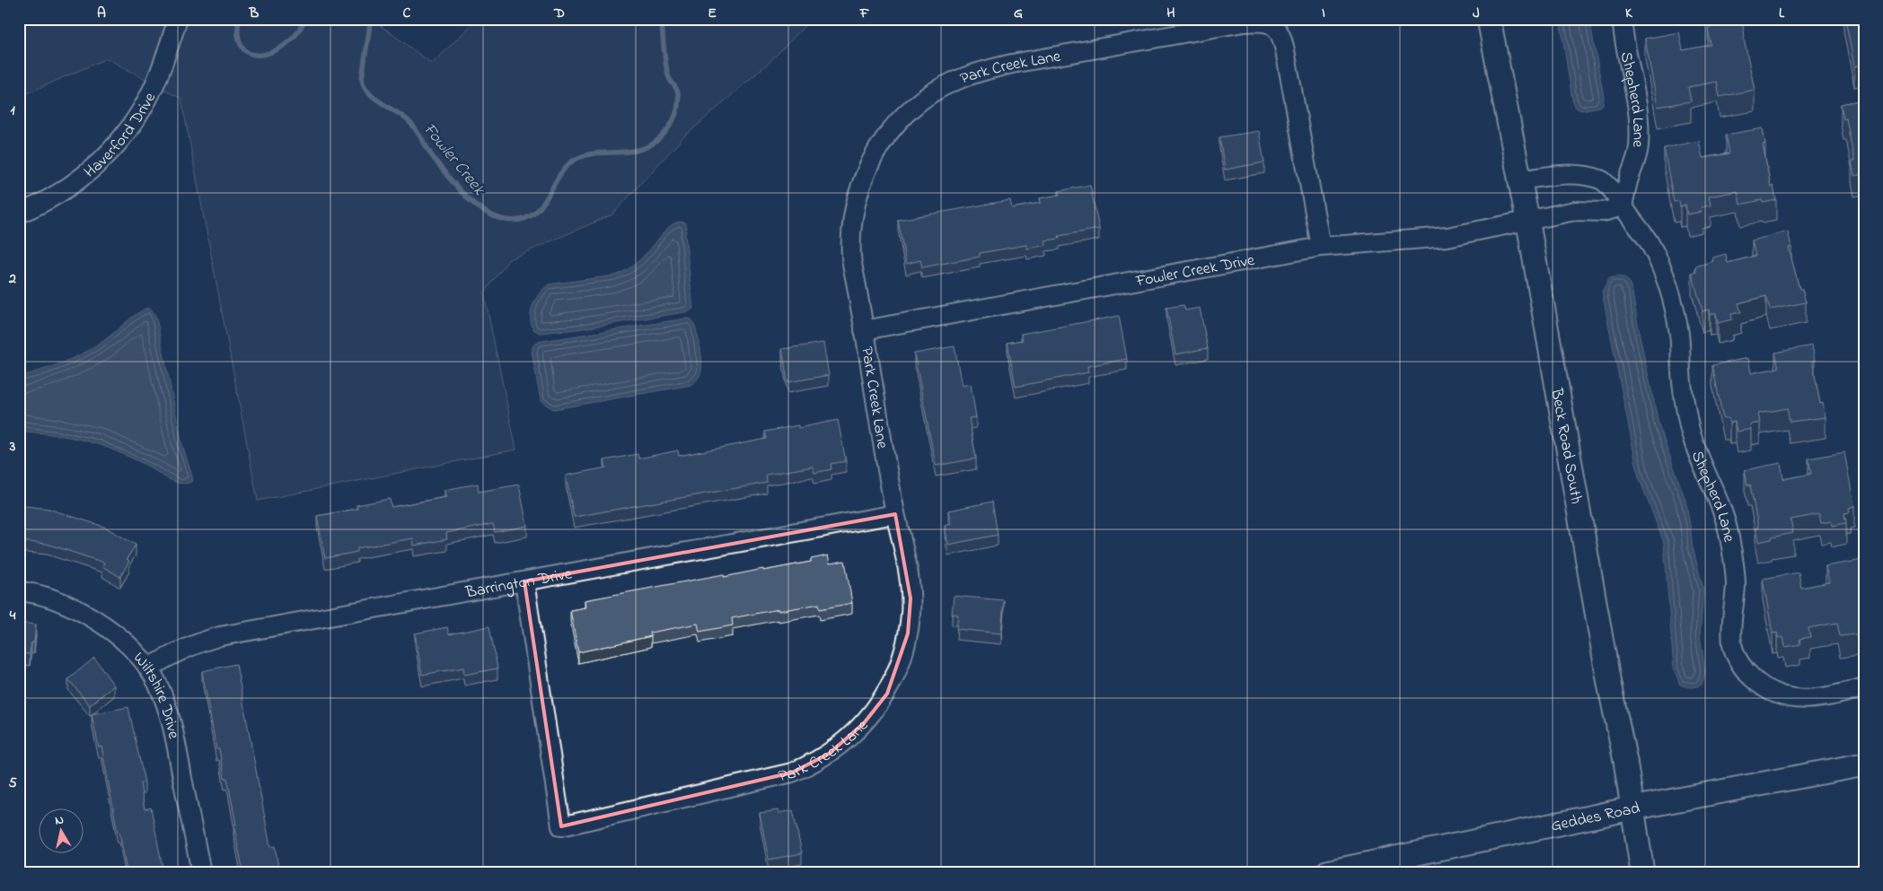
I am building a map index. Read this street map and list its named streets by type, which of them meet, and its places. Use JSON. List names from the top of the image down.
{
  "streets": {
    "main road": ["Beck Road South", "Geddes Road"],
    "street": [
      "Park Creek Lane",
      "Shepherd Lane",
      "Haverford Drive",
      "Fowler Creek Drive",
      "Barrington Drive",
      "Wiltshire Drive"
    ]
  },
  "crossings": [
    ["Park Creek Lane", "Fowler Creek Drive"],
    ["Park Creek Lane", "Barrington Drive"],
    ["Shepherd Lane", "Beck Road South"],
    ["Fowler Creek Drive", "Beck Road South"],
    ["Beck Road South", "Geddes Road"],
    ["Barrington Drive", "Wiltshire Drive"]
  ],
  "water": ["Fowler Creek"],
  "north": "top",
  "grid": {
    "columns": [
      "A",
      "B",
      "C",
      "D",
      "E",
      "F",
      "G",
      "H",
      "I",
      "J",
      "K",
      "L"
    ],
    "rows": [
      "1",
      "2",
      "3",
      "4",
      "5"
    ]
  }
}
